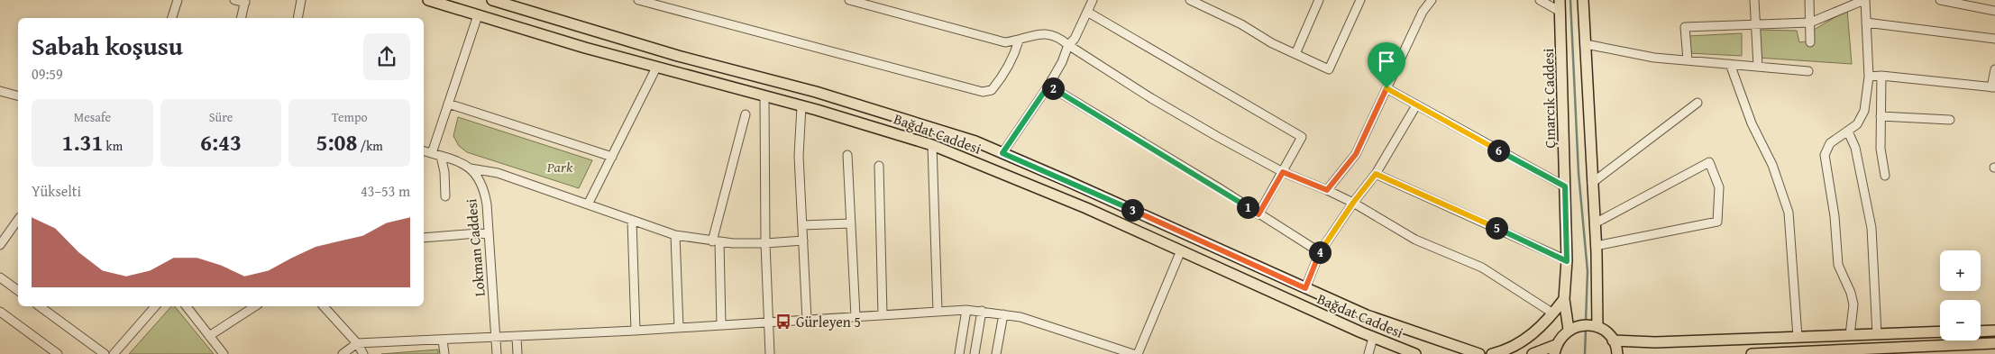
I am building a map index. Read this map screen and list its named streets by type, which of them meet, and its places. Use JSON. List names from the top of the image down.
{
  "streets": {
    "main road": ["Çınarcık Caddesi", "Bağdat Caddesi"],
    "street": ["Lokman Caddesi"]
  },
  "parks": ["Park"],
  "places": {
    "bus stop": ["Gürleyen 5"]
  },
  "page": {
    "heading": ["Sabah koşusu", "09:59"],
    "pins": [
      "2",
      "6",
      "1",
      "3",
      "5",
      "4"
    ],
    "stats": [
      ["Mesafe", "1.31 km"],
      ["Süre", "6:43"],
      ["Tempo", "5:08 /km"]
    ],
    "chart": ["Yükselti", "43–53 m"],
    "map_buttons": ["+", "−"]
  }
}
